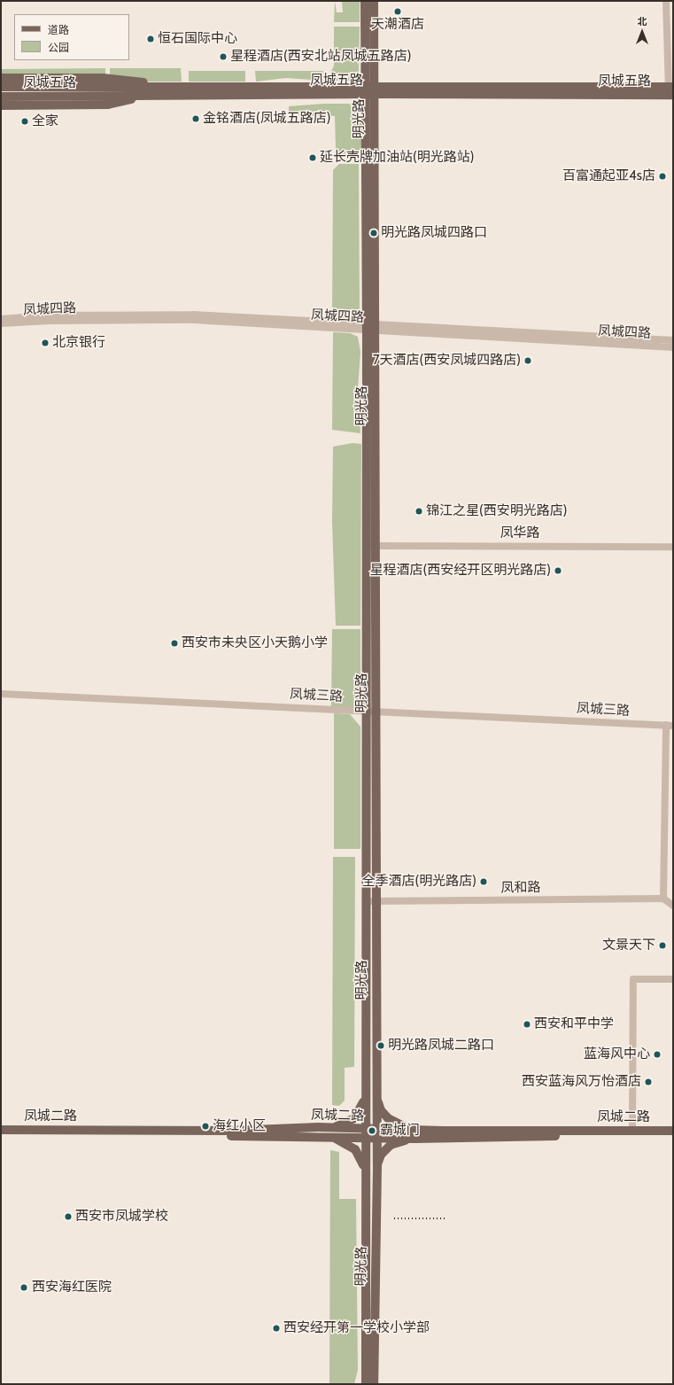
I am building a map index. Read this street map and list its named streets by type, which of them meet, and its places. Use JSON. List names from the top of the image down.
{
  "streets": {
    "main road": ["凤城五路", "明光路", "凤城二路"],
    "street": [
      "凤城四路",
      "凤华路",
      "凤城三路",
      "凤和路"
    ]
  },
  "crossings": [
    ["凤城五路", "明光路"],
    ["明光路", "凤城四路"],
    ["明光路", "凤华路"],
    ["明光路", "凤城三路"],
    ["明光路", "凤和路"],
    ["明光路", "凤城二路"]
  ],
  "places": [
    "天潮酒店",
    "恒石国际中心",
    "星程酒店(西安北站凤城五路店)",
    "金铭酒店(凤城五路店)",
    "全家",
    "延长壳牌加油站(明光路站)",
    "百富通起亚4s店",
    "明光路凤城四路口",
    "北京银行",
    "7天酒店(西安凤城四路店)",
    "锦江之星(西安明光路店)",
    "星程酒店(西安经开区明光路店)",
    "西安市未央区小天鹅小学",
    "全季酒店(明光路店)",
    "文景天下",
    "西安和平中学",
    "明光路凤城二路口",
    "蓝海风中心",
    "西安蓝海风万怡酒店",
    "海红小区",
    "霸城门",
    "西安市凤城学校",
    "西安海红医院",
    "西安经开第一学校小学部"
  ],
  "legend": ["道路", "公园"],
  "north": "top"
}
